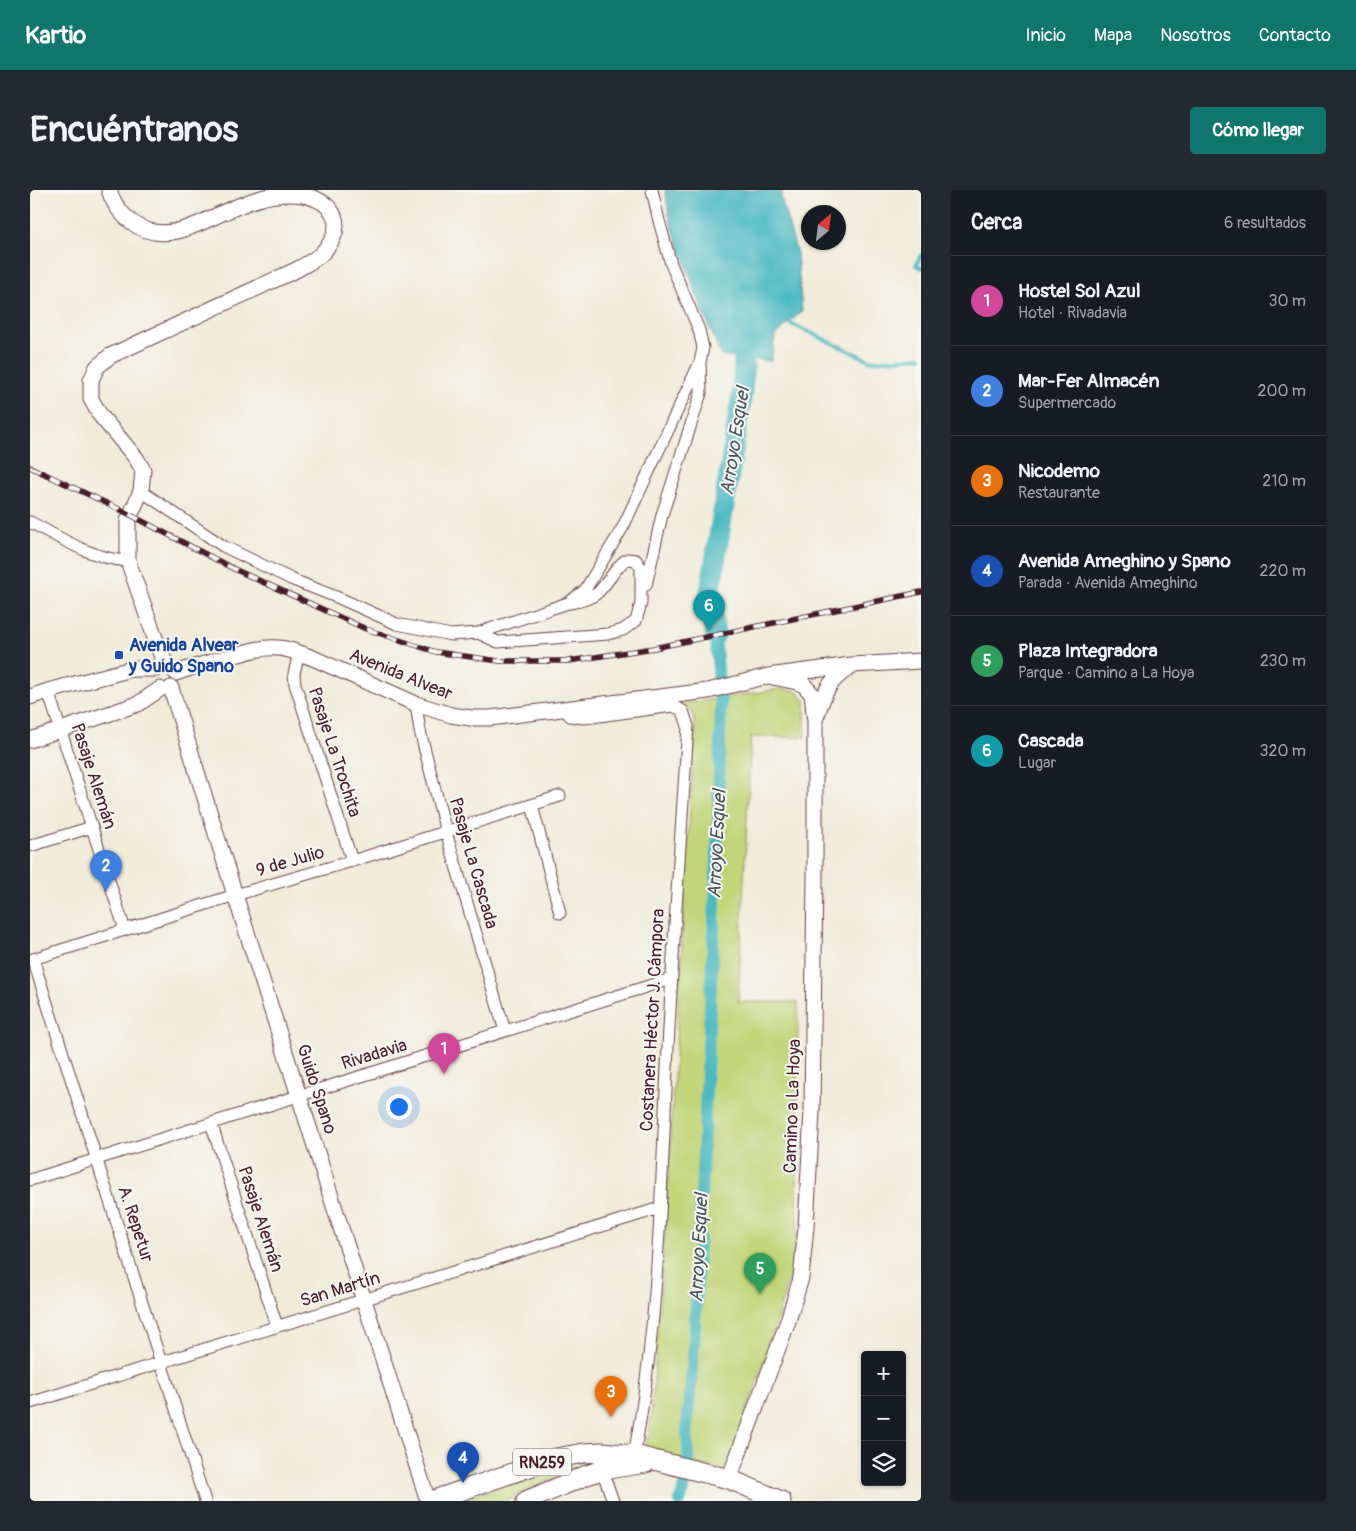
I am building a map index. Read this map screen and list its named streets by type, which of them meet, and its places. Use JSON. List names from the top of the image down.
{
  "streets": {
    "highway": ["RN259"],
    "street": [
      "Avenida Alvear",
      "Pasaje La Trochita",
      "Pasaje Alemán",
      "9 de Julio",
      "Pasaje La Cascada",
      "Costanera Héctor J. Cámpora",
      "Rivadavia",
      "Guido Spano",
      "Camino a La Hoya",
      "A. Repetur",
      "San Martín"
    ]
  },
  "crossings": [
    ["Avenida Alvear", "Pasaje La Trochita"],
    ["Avenida Alvear", "Pasaje Alemán"],
    ["Avenida Alvear", "Pasaje La Cascada"],
    ["Avenida Alvear", "Costanera Héctor J. Cámpora"],
    ["Avenida Alvear", "Guido Spano"],
    ["Avenida Alvear", "Camino a La Hoya"],
    ["Pasaje La Trochita", "9 de Julio"],
    ["Pasaje Alemán", "9 de Julio"],
    ["Pasaje Alemán", "Rivadavia"],
    ["Pasaje Alemán", "San Martín"],
    ["9 de Julio", "Pasaje La Cascada"],
    ["9 de Julio", "Guido Spano"],
    ["9 de Julio", "A. Repetur"],
    ["Pasaje La Cascada", "Rivadavia"],
    ["Costanera Héctor J. Cámpora", "Rivadavia"],
    ["Costanera Héctor J. Cámpora", "San Martín"],
    ["Costanera Héctor J. Cámpora", "RN259"],
    ["Rivadavia", "Guido Spano"],
    ["Rivadavia", "A. Repetur"],
    ["Guido Spano", "San Martín"],
    ["Guido Spano", "RN259"],
    ["Camino a La Hoya", "RN259"],
    ["A. Repetur", "San Martín"]
  ],
  "water": ["Arroyo Esquel"],
  "places": {
    "transit": ["Avenida Alvear y Guido Spano"]
  },
  "north": "top right",
  "page": {
    "header": "Kartio",
    "nav": [
      "Inicio",
      "Mapa",
      "Nosotros",
      "Contacto"
    ],
    "buttons": "Cómo llegar",
    "title": "Encuéntranos",
    "heading": ["Cerca", "6 resultados"],
    "list": [
      {
        "mark": "1",
        "name": "Hostel Sol Azul",
        "note": "Hotel · Rivadavia",
        "value": "30 m"
      },
      {
        "mark": "2",
        "name": "Mar-Fer Almacén",
        "note": "Supermercado",
        "value": "200 m"
      },
      {
        "mark": "3",
        "name": "Nicodemo",
        "note": "Restaurante",
        "value": "210 m"
      },
      {
        "mark": "4",
        "name": "Avenida Ameghino y Spano",
        "note": "Parada · Avenida Ameghino",
        "value": "220 m"
      },
      {
        "mark": "5",
        "name": "Plaza Integradora",
        "note": "Parque · Camino a La Hoya",
        "value": "230 m"
      },
      {
        "mark": "6",
        "name": "Cascada",
        "note": "Lugar",
        "value": "320 m"
      }
    ],
    "pins": [
      "6",
      "2",
      "1",
      "5",
      "3",
      "4"
    ],
    "map_buttons": ["+", "−"]
  }
}
